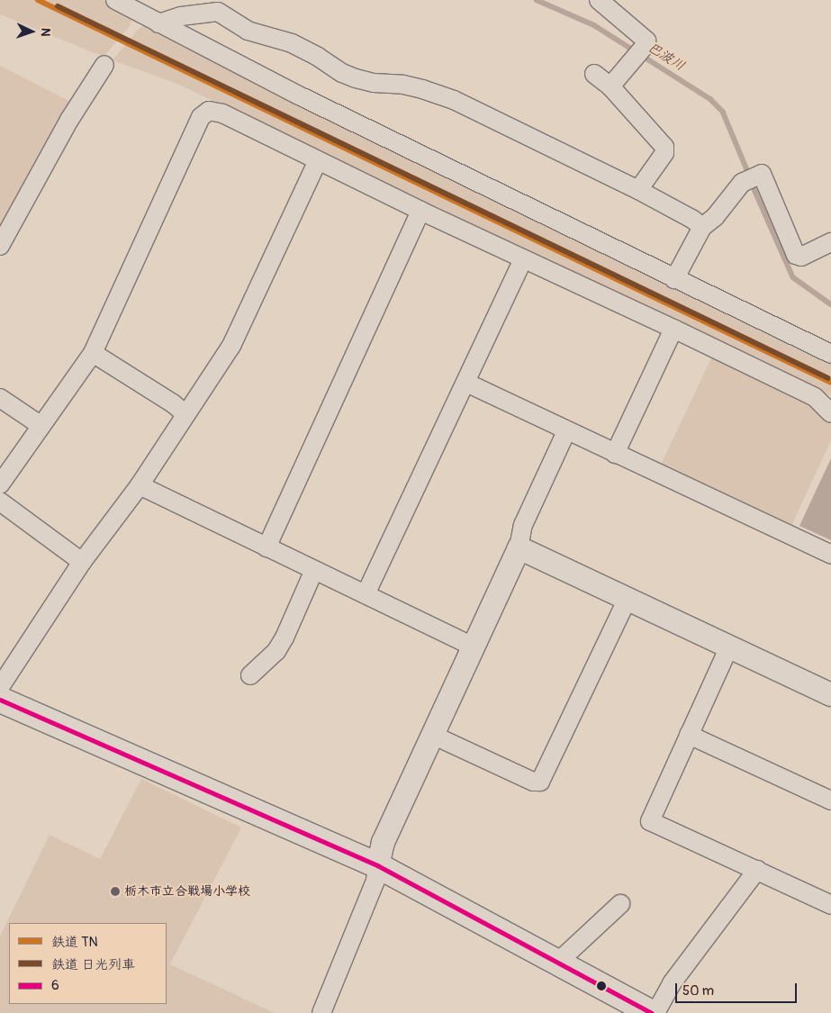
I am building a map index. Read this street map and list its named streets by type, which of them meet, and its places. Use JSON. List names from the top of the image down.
{
  "water": ["巴波川"],
  "places": ["栃木市立合戦場小学校"],
  "lines": ["rail line TN", "rail line 日光列車", "transit line 6"],
  "legend": ["鉄道 TN", "鉄道 日光列車", "6"],
  "scale_bar": "50 m",
  "north": "right"
}
